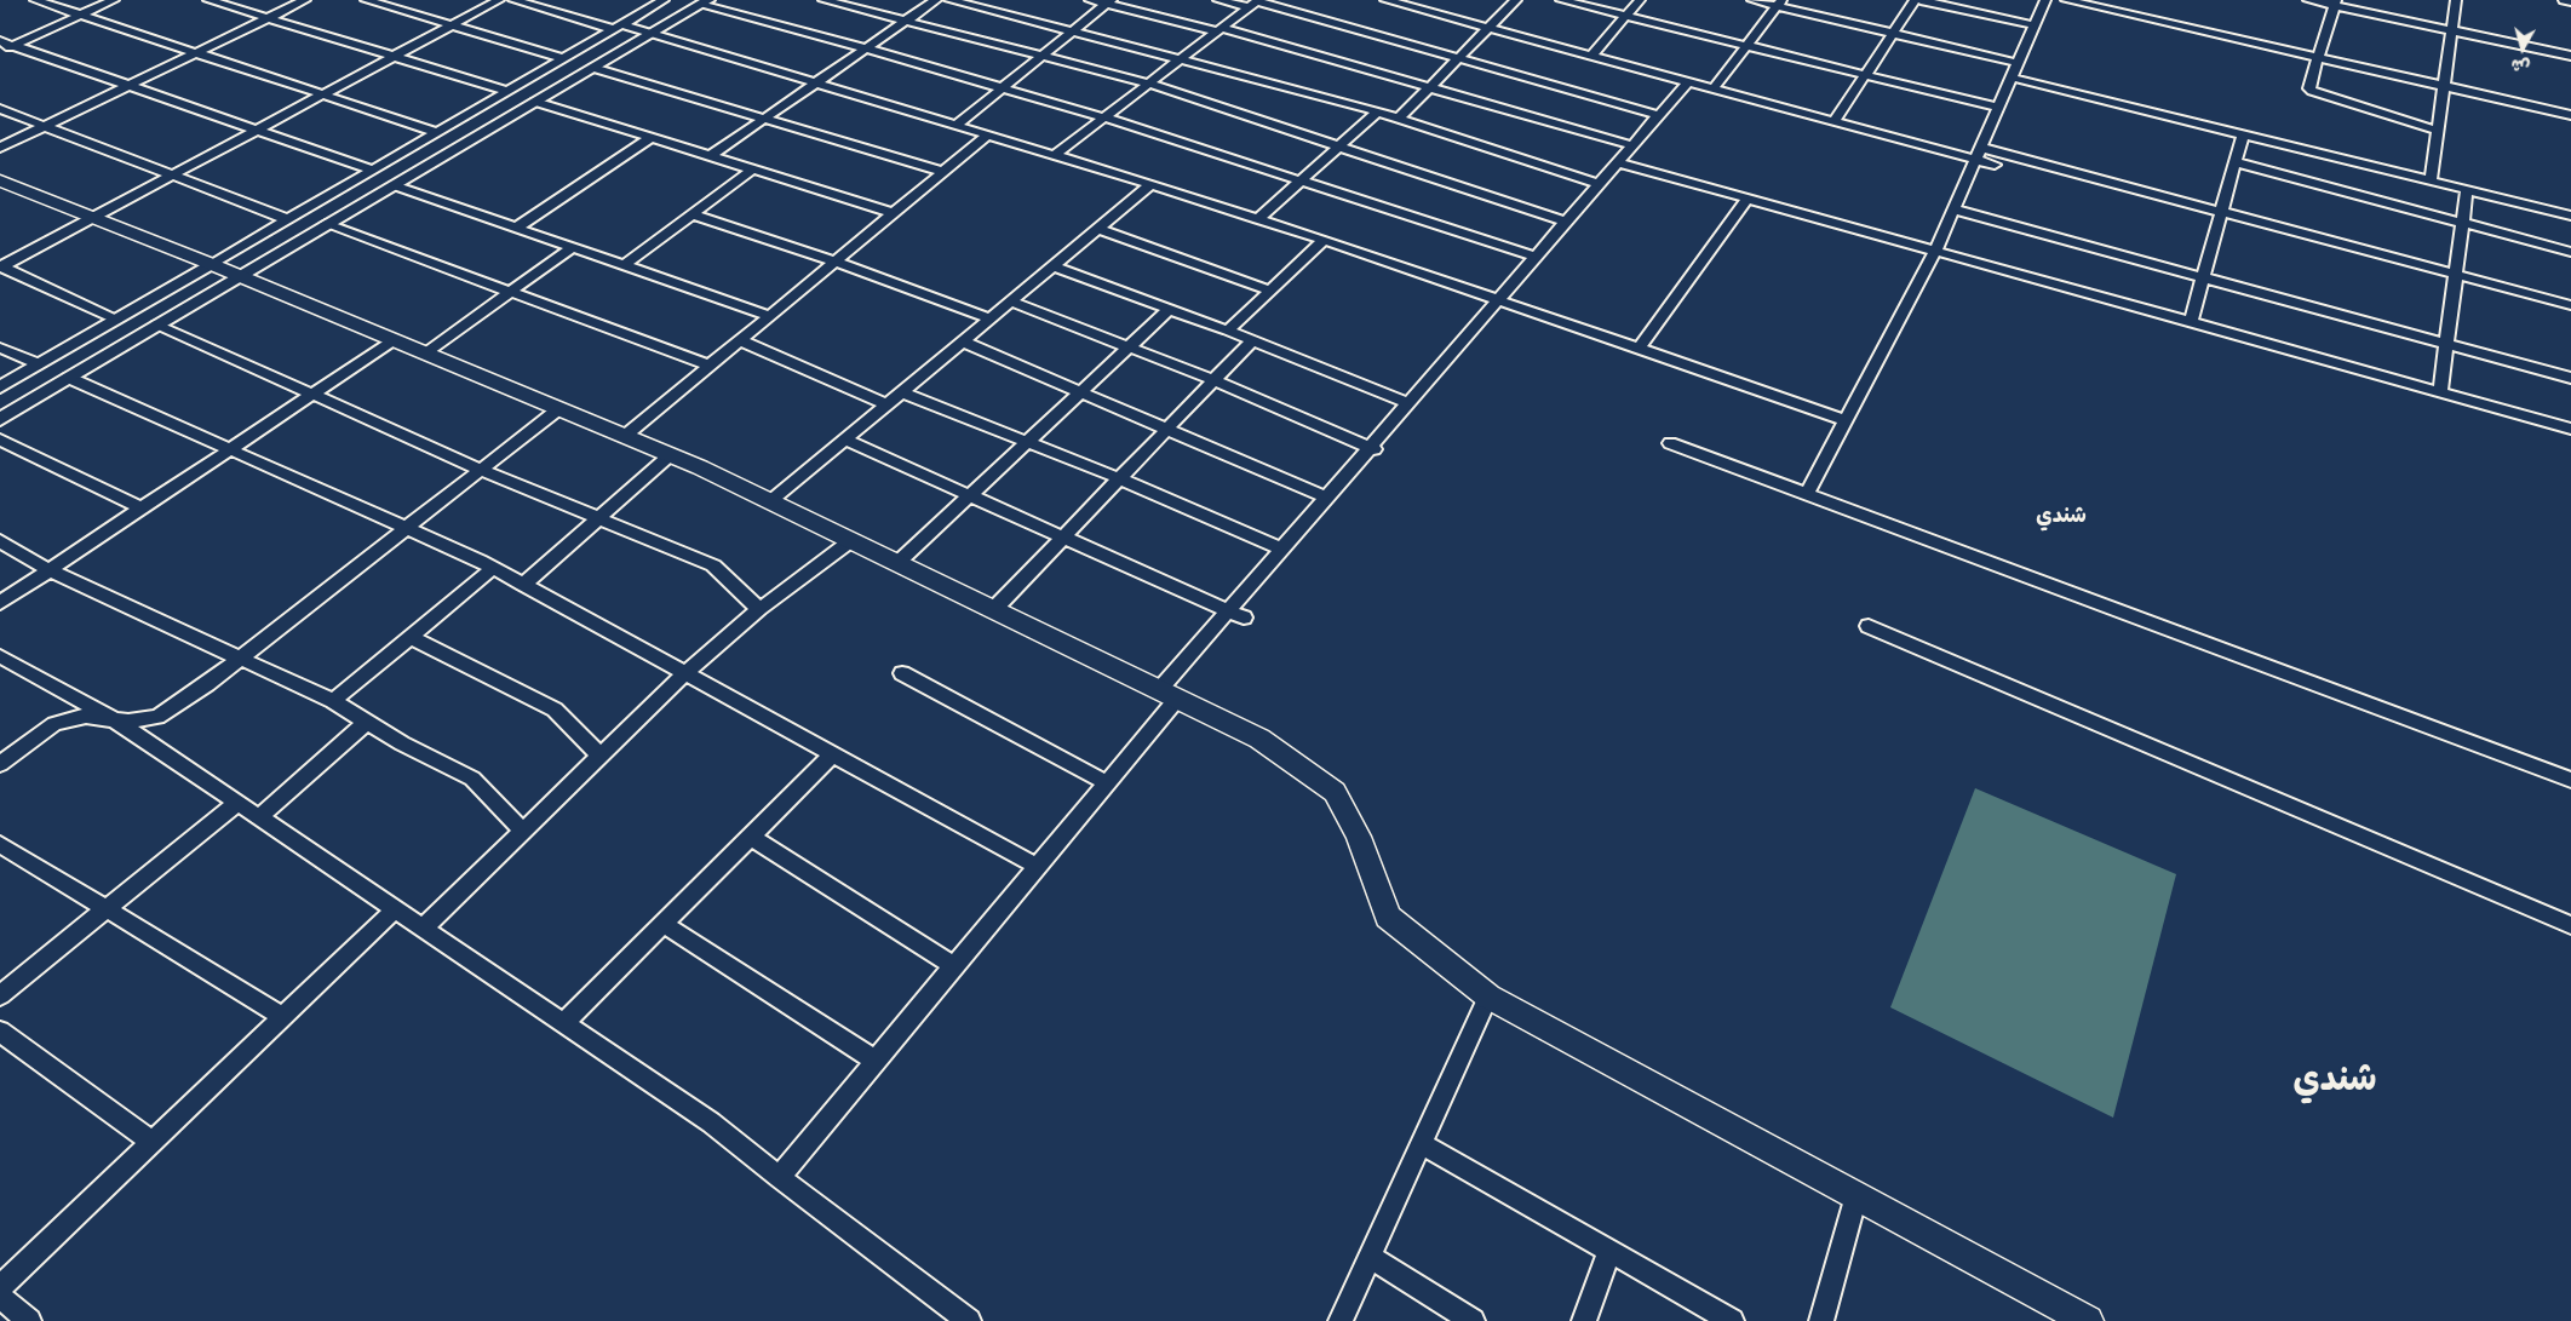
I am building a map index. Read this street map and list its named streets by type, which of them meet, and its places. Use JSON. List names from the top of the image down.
{
  "districts": ["شندي", "شندي"],
  "north": "bottom"
}
